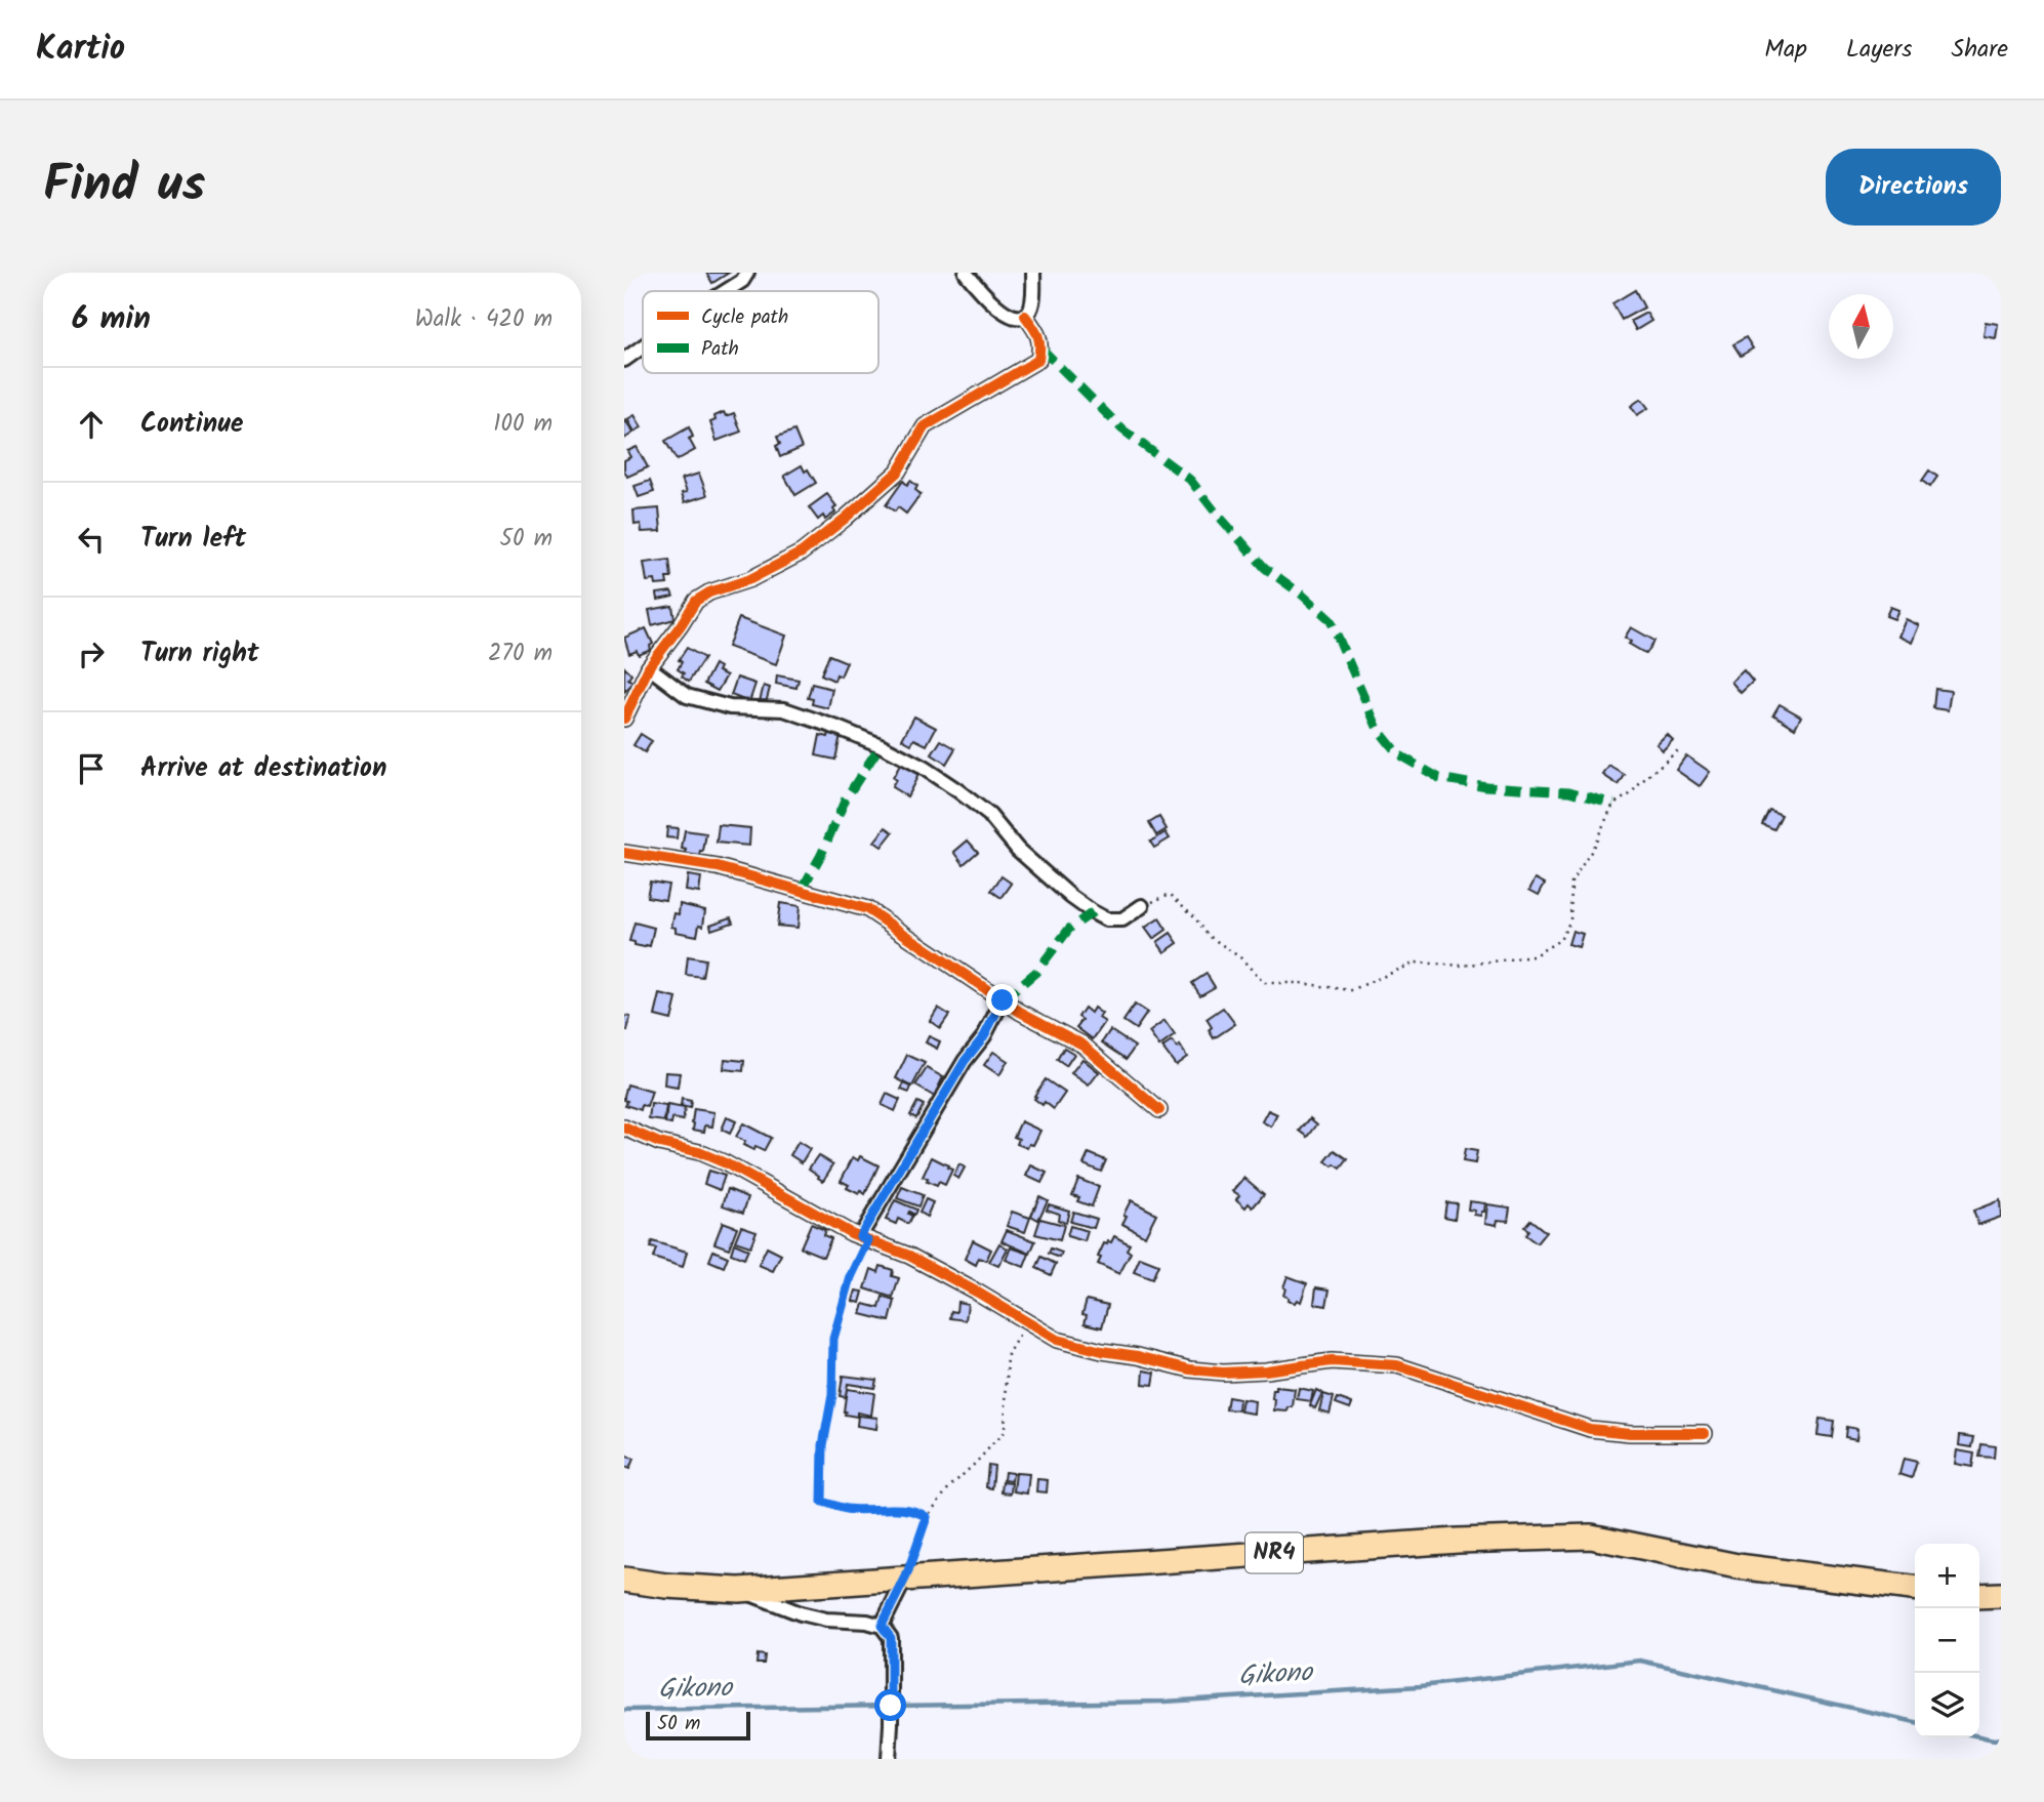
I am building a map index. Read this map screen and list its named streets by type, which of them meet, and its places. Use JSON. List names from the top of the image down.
{
  "streets": {
    "highway": ["NR4"]
  },
  "water": ["Gikono"],
  "legend": ["Cycle path", "Path"],
  "scale_bar": "50 m",
  "north": "top",
  "page": {
    "header": "Kartio",
    "nav": ["Map", "Layers", "Share"],
    "title": "Find us",
    "buttons": "Directions",
    "heading": ["6 min", "Walk · 420 m"],
    "list": [
      ["Continue", "100 m"],
      ["Turn left", "50 m"],
      ["Turn right", "270 m"],
      "Arrive at destination"
    ],
    "map_buttons": ["+", "−"],
    "scale": "50 m"
  }
}
